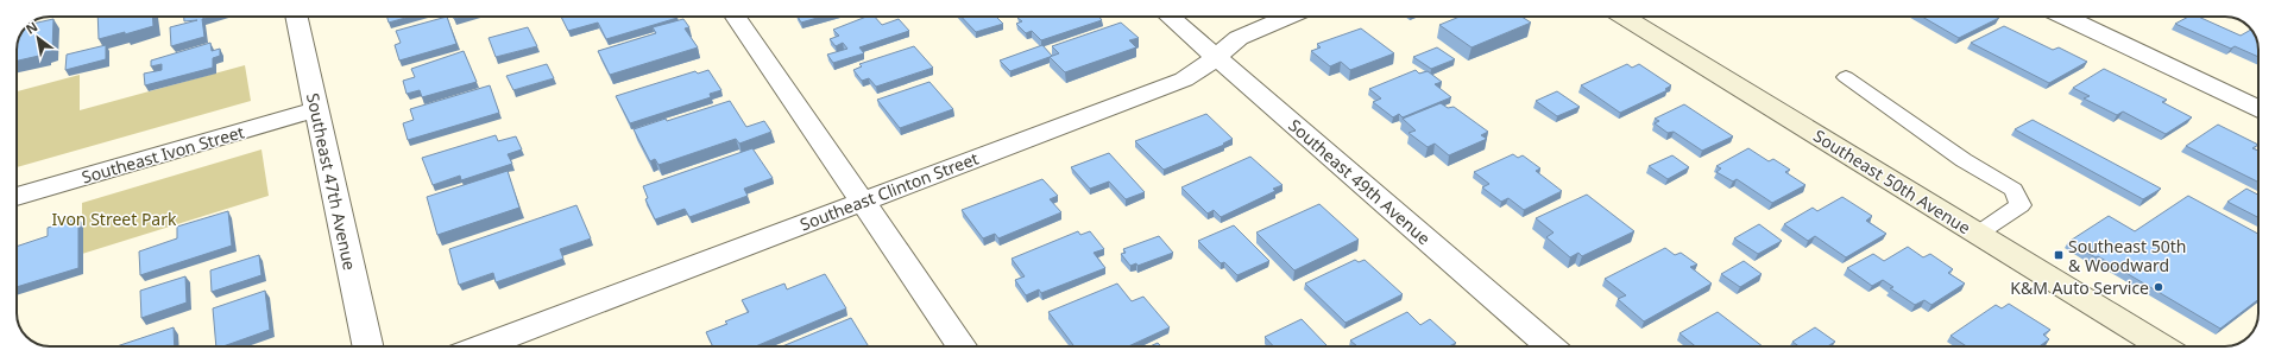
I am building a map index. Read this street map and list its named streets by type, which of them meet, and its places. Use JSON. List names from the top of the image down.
{
  "streets": {
    "main road": ["Southeast 50th Avenue"],
    "street": [
      "Southeast Ivon Street",
      "Southeast 47th Avenue",
      "Southeast 49th Avenue",
      "Southeast Clinton Street"
    ]
  },
  "crossings": [
    ["Southeast Ivon Street", "Southeast 47th Avenue"],
    ["Southeast 49th Avenue", "Southeast Clinton Street"]
  ],
  "parks": ["Ivon Street Park"],
  "places": {
    "transit": ["Southeast 50th & Woodward"],
    "other": ["K&M Auto Service"]
  },
  "north": "top left"
}
